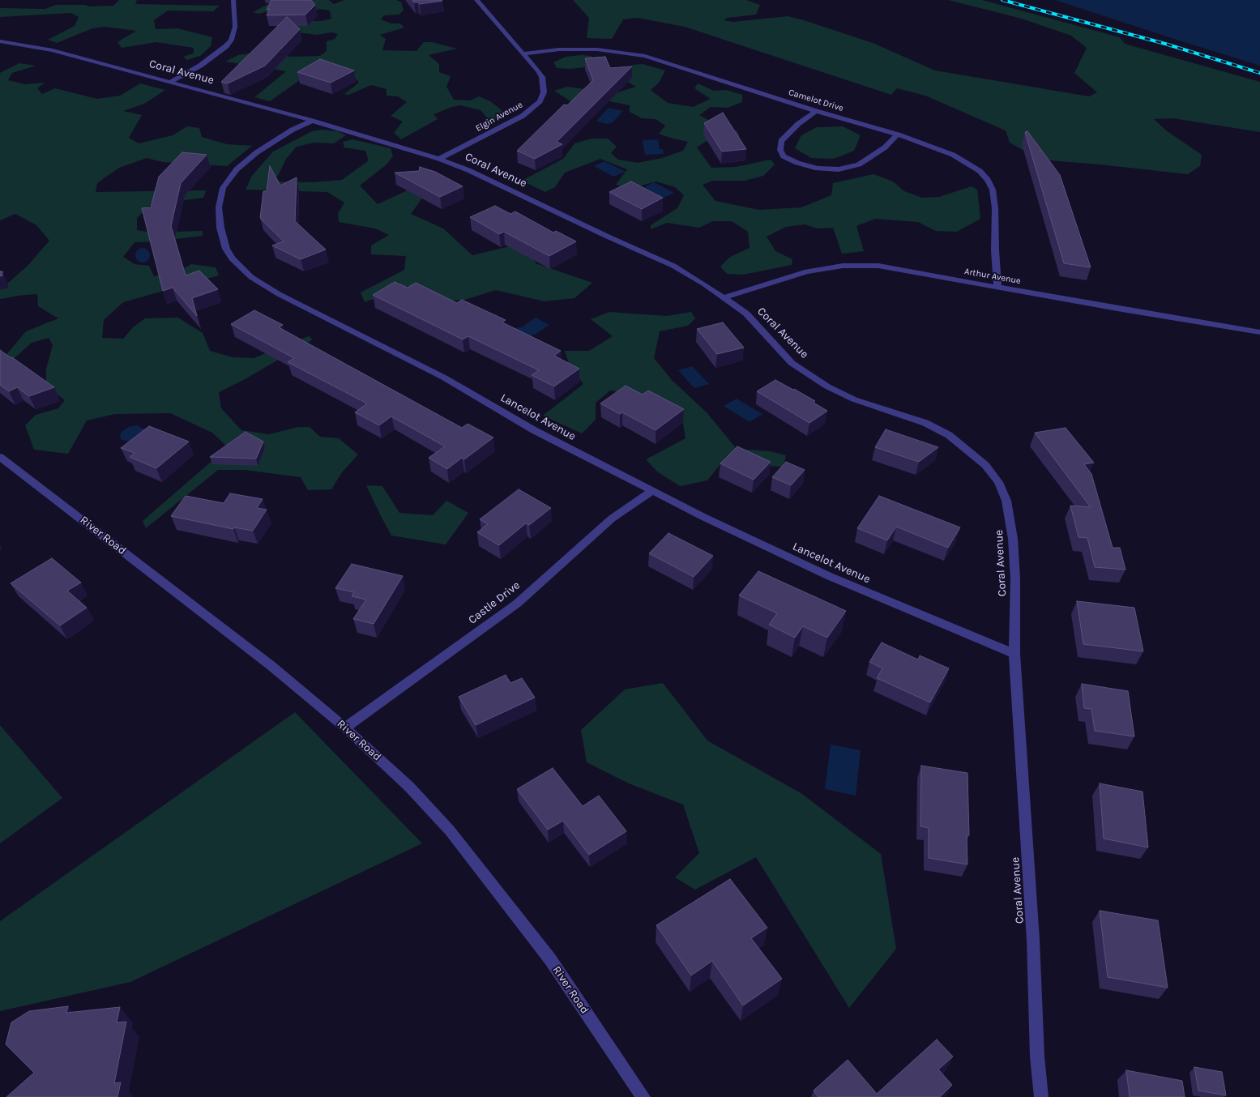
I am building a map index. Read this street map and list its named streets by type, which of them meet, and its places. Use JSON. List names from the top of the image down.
{
  "streets": {
    "street": [
      "Coral Avenue",
      "Camelot Drive",
      "Elgin Avenue",
      "Arthur Avenue",
      "Lancelot Avenue",
      "River Road",
      "Castle Drive"
    ]
  },
  "crossings": [
    ["Coral Avenue", "Elgin Avenue"],
    ["Coral Avenue", "Arthur Avenue"],
    ["Coral Avenue", "Lancelot Avenue"],
    ["Camelot Drive", "Elgin Avenue"],
    ["Camelot Drive", "Arthur Avenue"],
    ["Lancelot Avenue", "Castle Drive"],
    ["River Road", "Castle Drive"]
  ]
}
